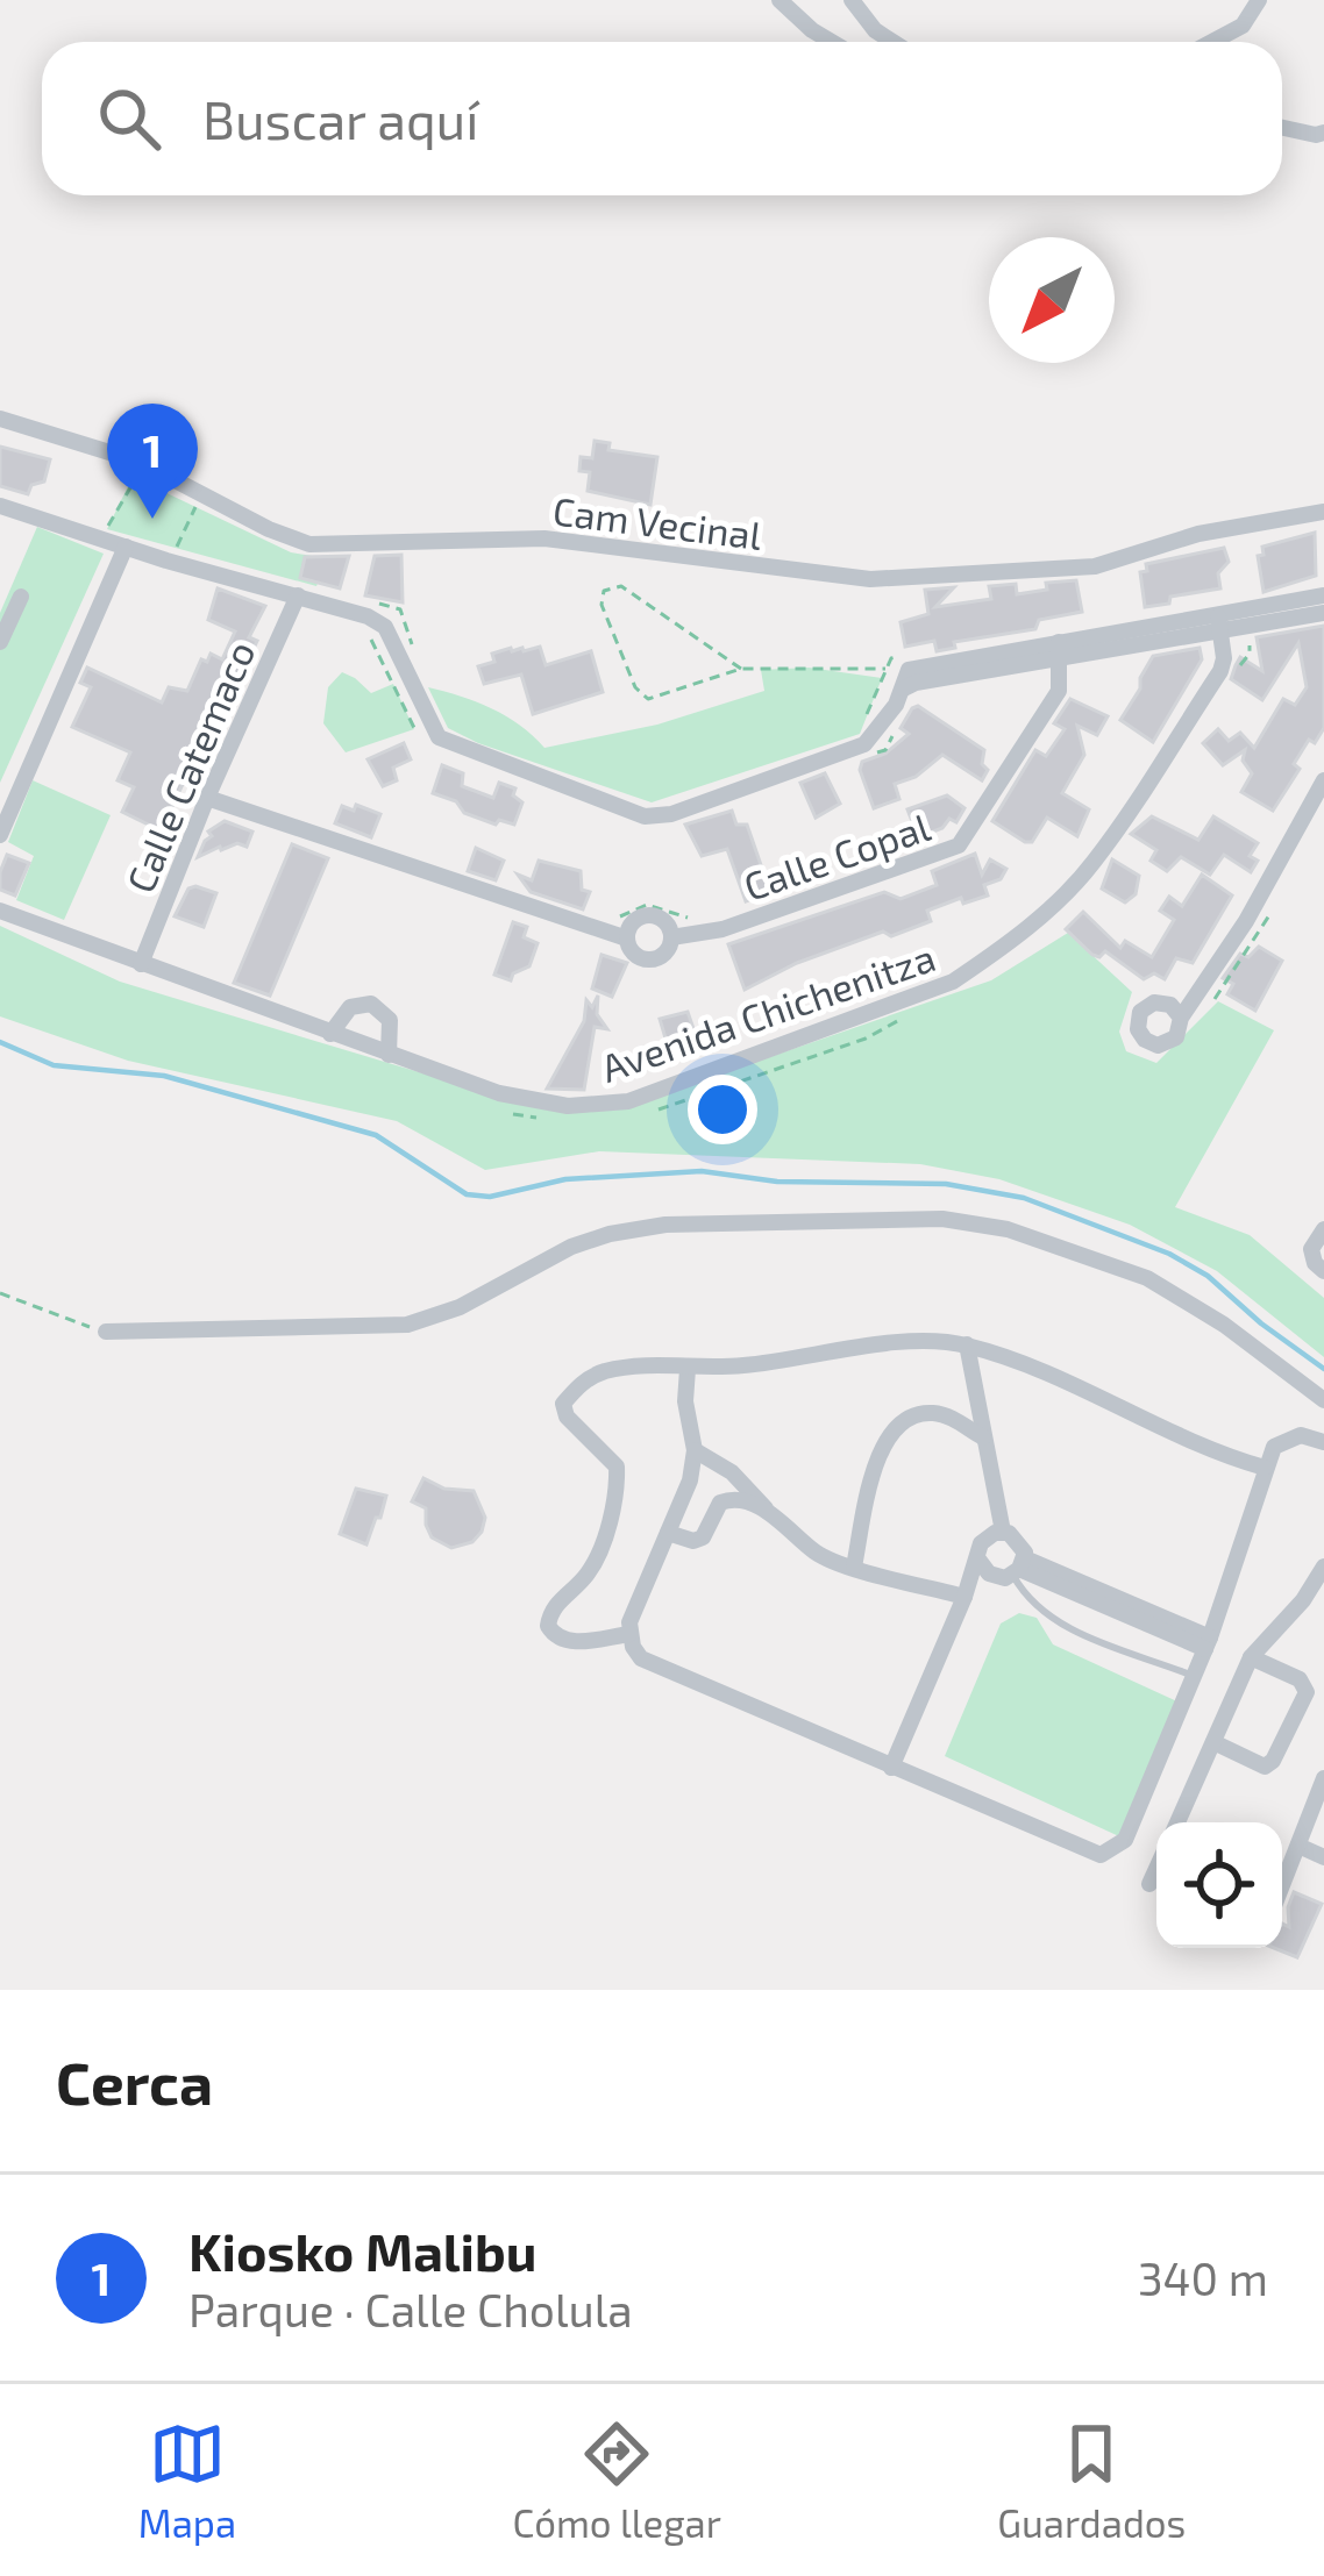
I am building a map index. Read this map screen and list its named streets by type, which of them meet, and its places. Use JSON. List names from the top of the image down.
{
  "streets": {
    "street": [
      "Cam Vecinal",
      "Calle Catemaco",
      "Calle Copal",
      "Avenida Chichenitza"
    ]
  },
  "crossings": [
    ["Calle Catemaco", "Avenida Chichenitza"]
  ],
  "north": "bottom left",
  "page": {
    "search": "Buscar aquí",
    "pins": "1",
    "heading": "Cerca",
    "list": [
      {
        "mark": "1",
        "name": "Kiosko Malibu",
        "note": "Parque · Calle Cholula",
        "value": "340 m"
      }
    ],
    "nav": ["Mapa", "Cómo llegar", "Guardados"]
  }
}
